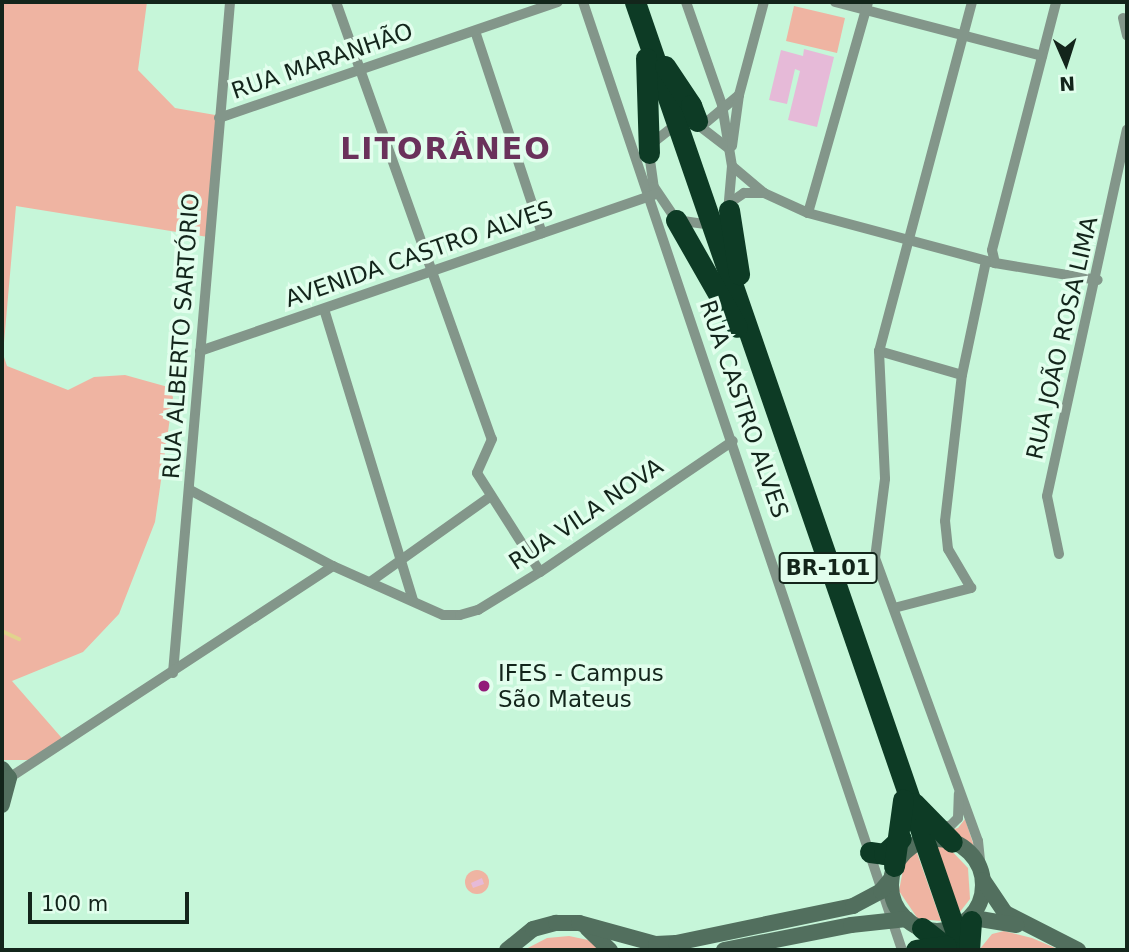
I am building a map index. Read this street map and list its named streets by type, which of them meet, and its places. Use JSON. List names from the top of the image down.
{
  "streets": {
    "highway": ["BR-101"],
    "street": [
      "RUA MARANHÃO",
      "AVENIDA CASTRO ALVES",
      "RUA ALBERTO SARTÓRIO",
      "RUA JOÃO ROSA LIMA",
      "RUA CASTRO ALVES",
      "RUA VILA NOVA"
    ]
  },
  "crossings": [
    ["RUA MARANHÃO", "RUA ALBERTO SARTÓRIO"],
    ["AVENIDA CASTRO ALVES", "RUA ALBERTO SARTÓRIO"],
    ["AVENIDA CASTRO ALVES", "RUA CASTRO ALVES"],
    ["RUA CASTRO ALVES", "RUA VILA NOVA"]
  ],
  "districts": ["LITORÂNEO"],
  "places": ["IFES - Campus São Mateus"],
  "scale_bar": "100 m",
  "north": "bottom"
}
